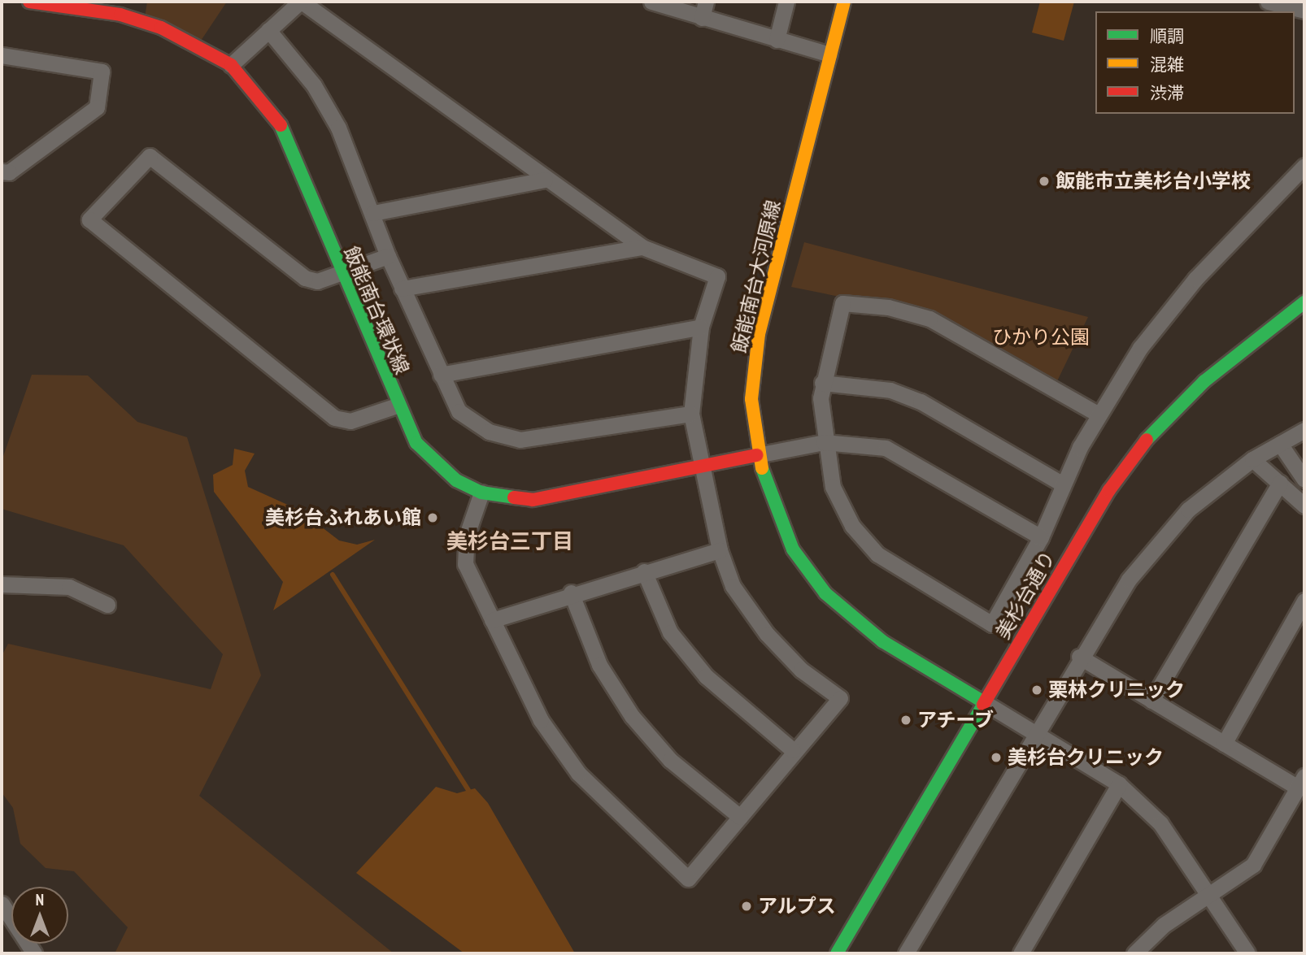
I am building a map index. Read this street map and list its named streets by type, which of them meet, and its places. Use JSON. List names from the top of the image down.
{
  "streets": {
    "street": ["飯能南台大河原線", "飯能南台環状線", "美杉台通り"]
  },
  "crossings": [
    ["飯能南台大河原線", "飯能南台環状線"],
    ["飯能南台大河原線", "美杉台通り"]
  ],
  "districts": ["美杉台三丁目"],
  "parks": ["ひかり公園"],
  "places": [
    "飯能市立美杉台小学校",
    "美杉台ふれあい館",
    "栗林クリニック",
    "アチーブ",
    "美杉台クリニック",
    "アルプス"
  ],
  "legend": ["順調", "混雑", "渋滞"],
  "north": "top"
}
